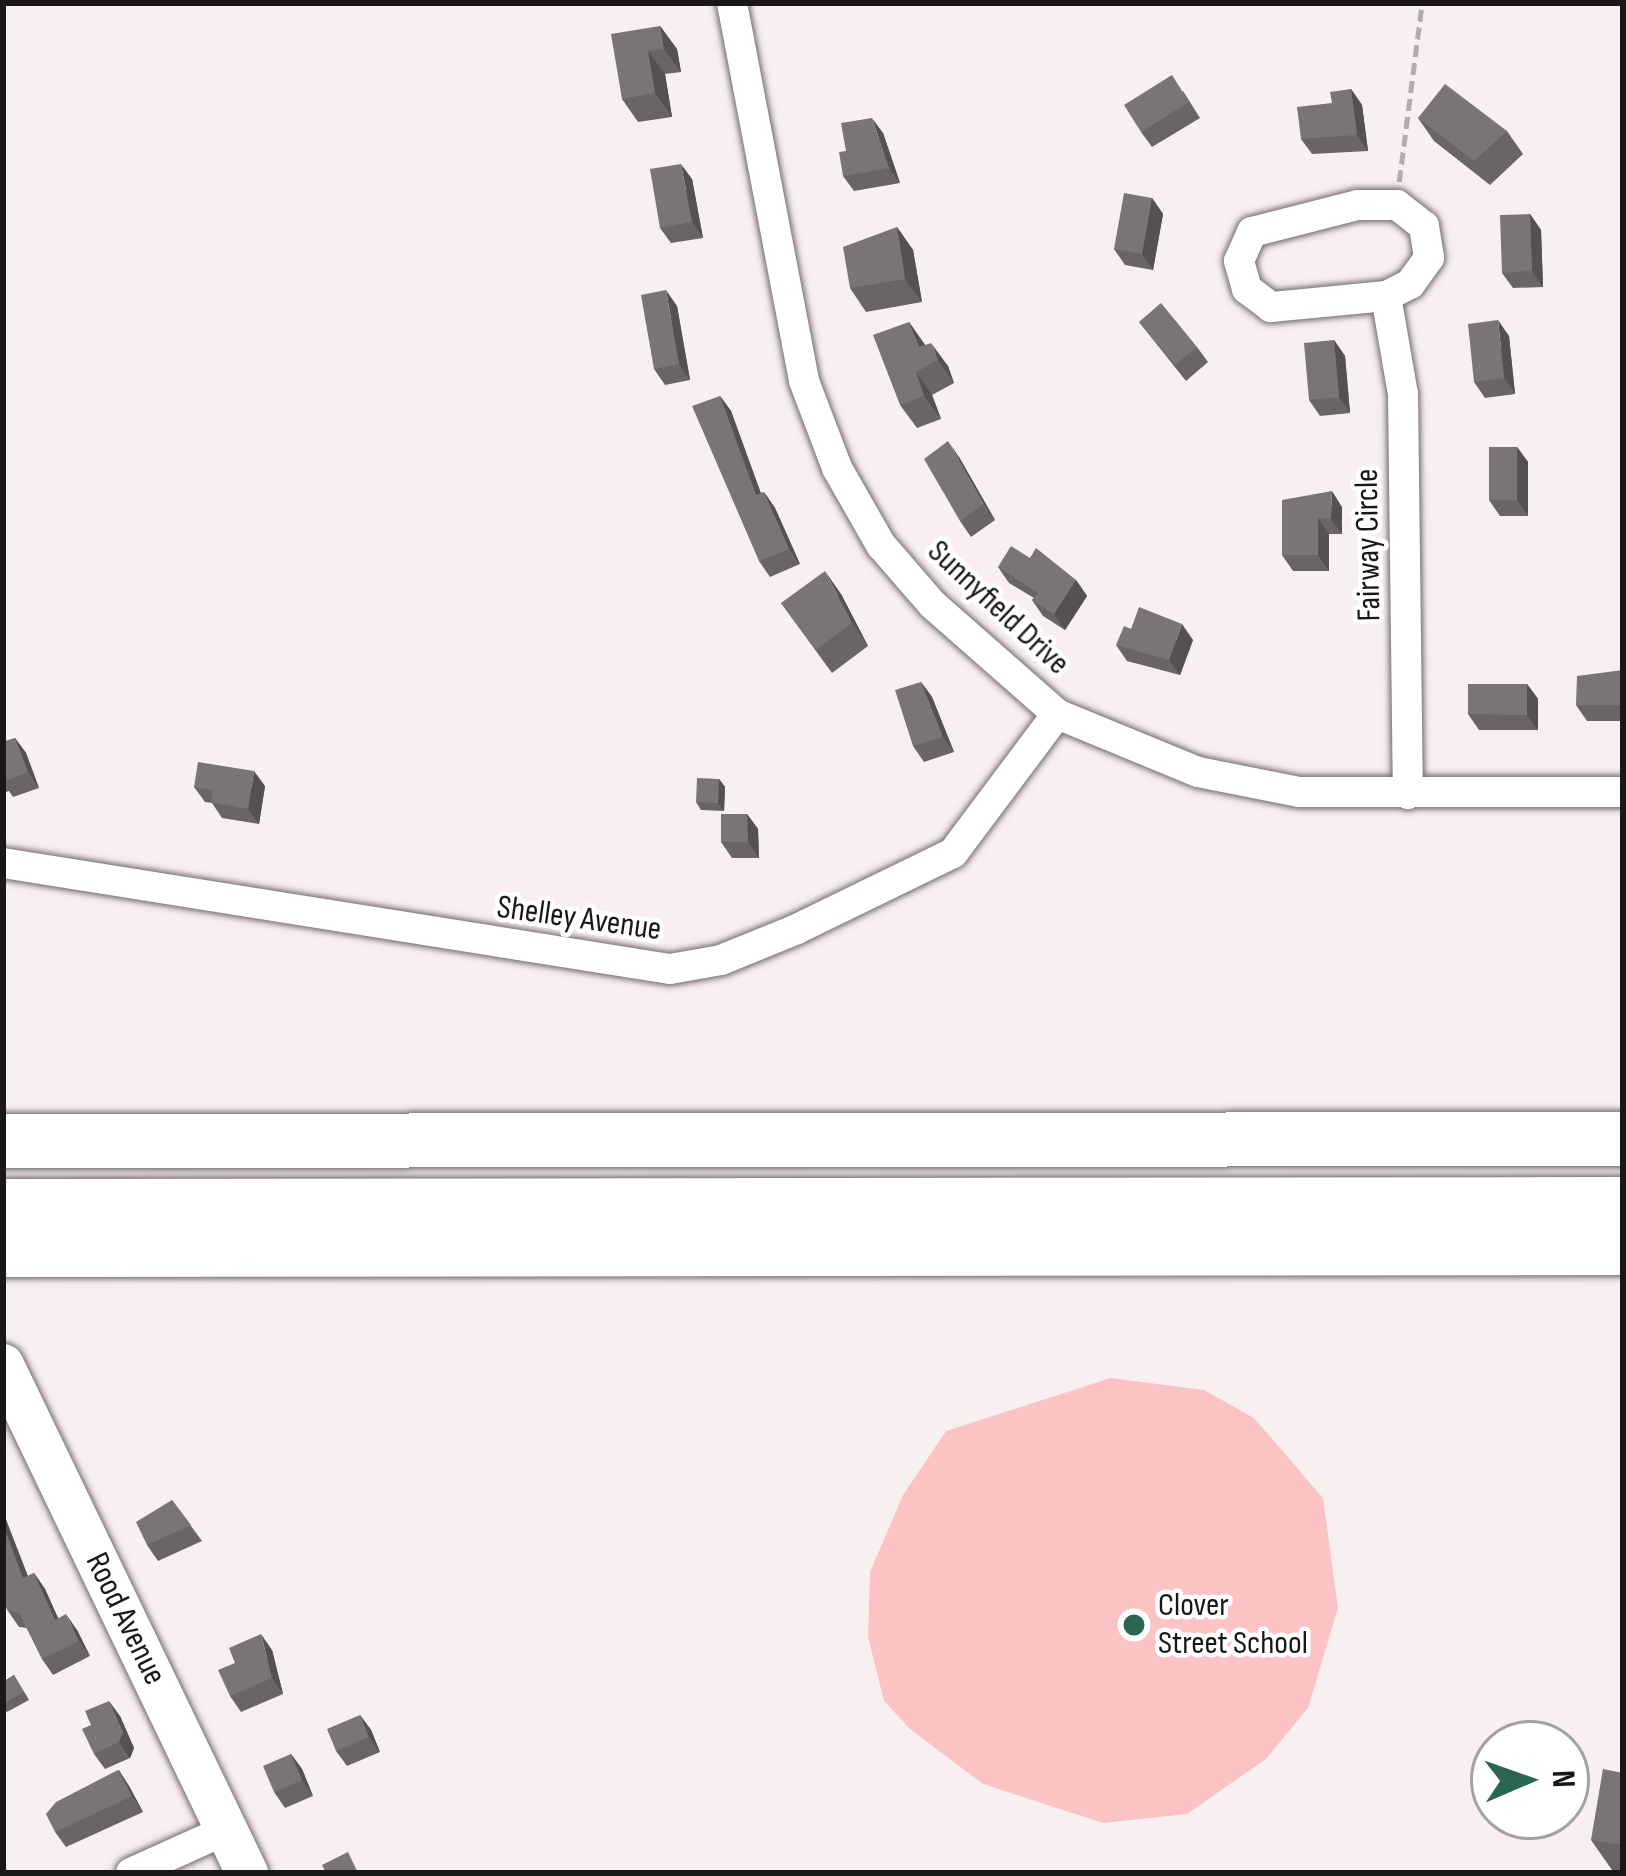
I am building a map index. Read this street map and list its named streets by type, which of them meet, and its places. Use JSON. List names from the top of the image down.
{
  "streets": {
    "street": [
      "Fairway Circle",
      "Sunnyfield Drive",
      "Shelley Avenue",
      "Rood Avenue"
    ]
  },
  "crossings": [
    ["Fairway Circle", "Sunnyfield Drive"],
    ["Sunnyfield Drive", "Shelley Avenue"]
  ],
  "places": ["Clover Street School"],
  "north": "right"
}
